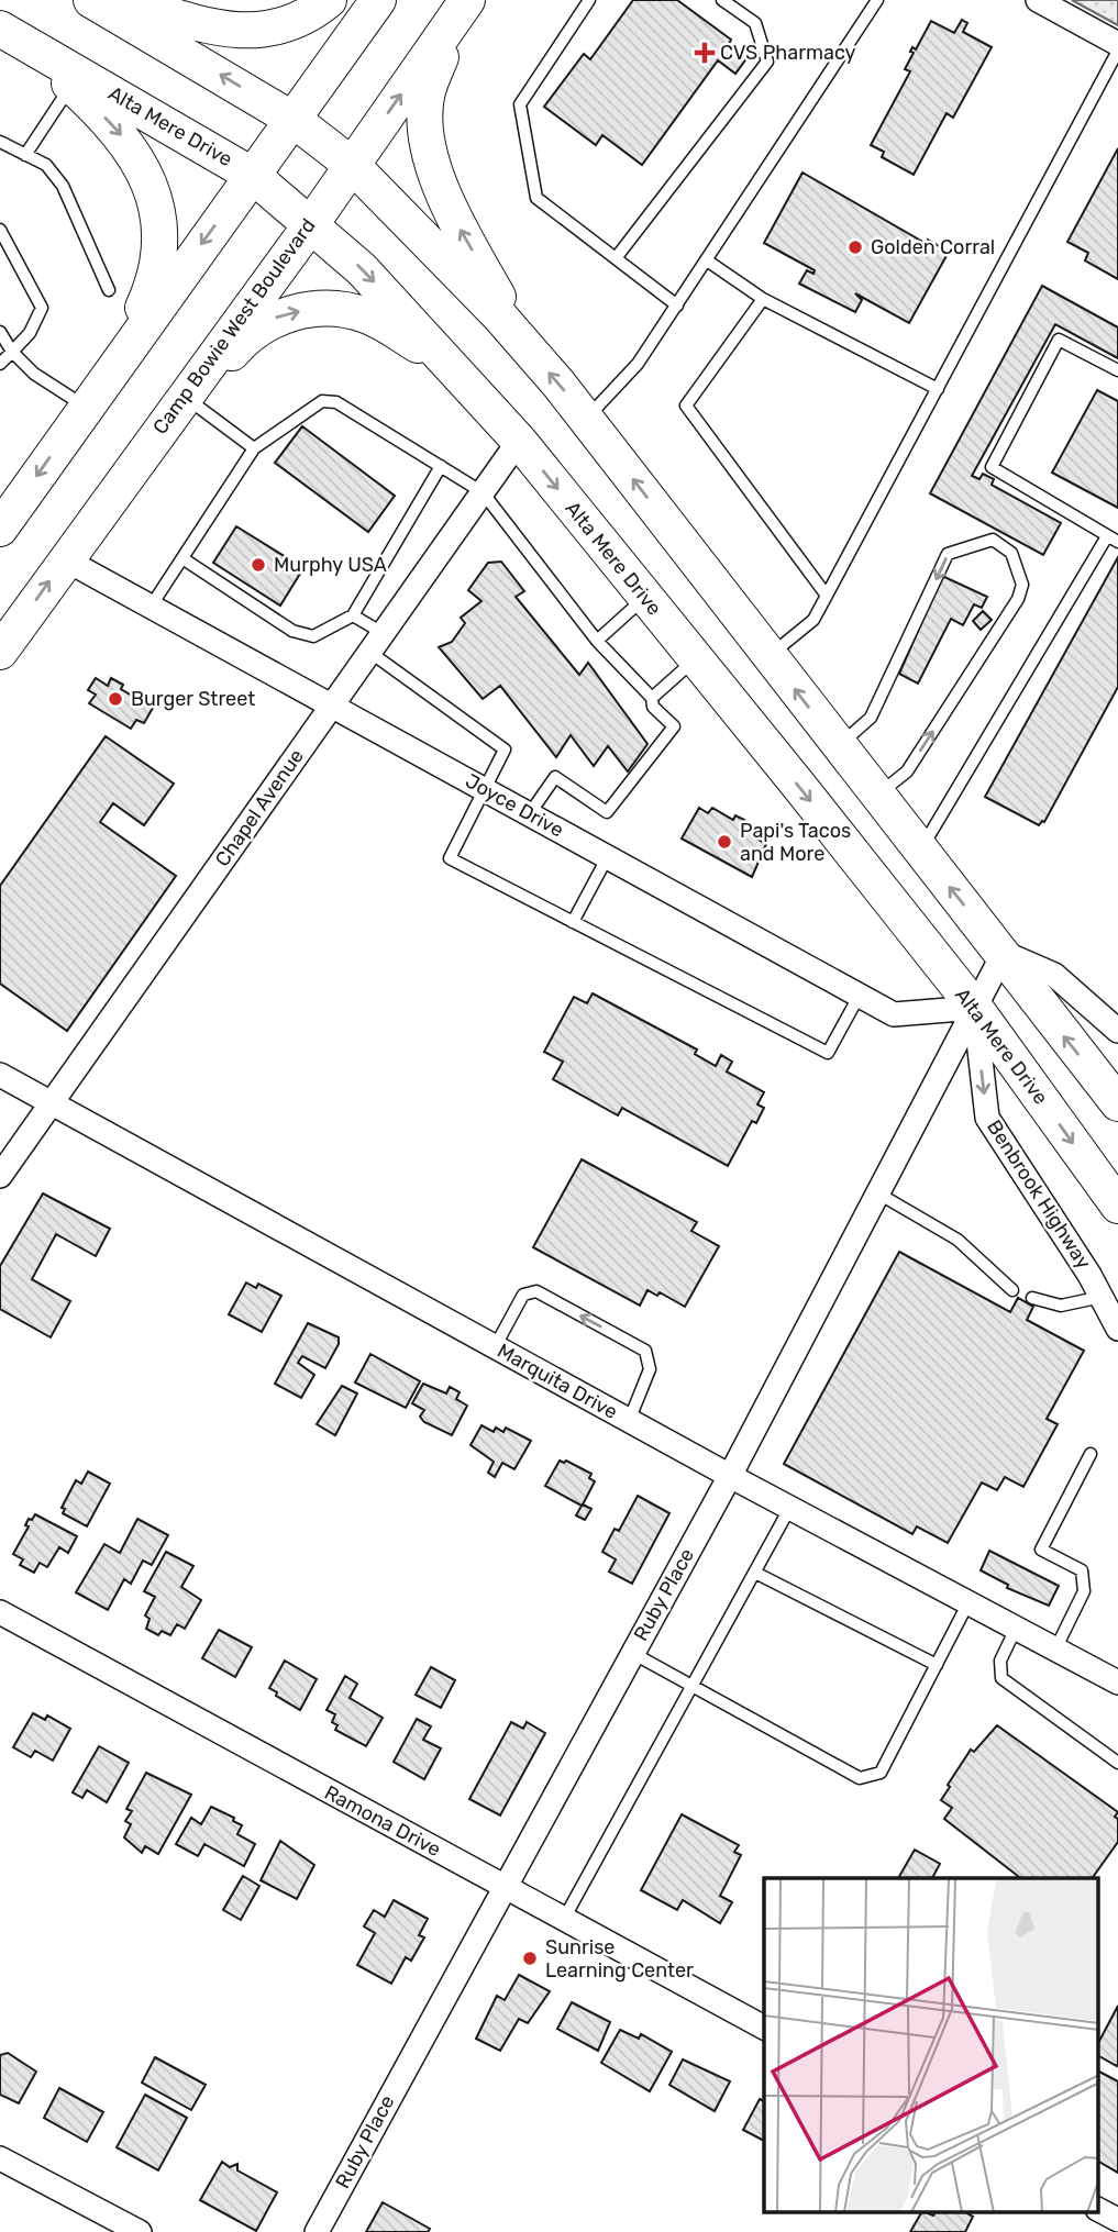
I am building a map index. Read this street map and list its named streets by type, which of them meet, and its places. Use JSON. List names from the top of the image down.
{
  "streets": {
    "main road": ["Alta Mere Drive", "Camp Bowie West Boulevard"],
    "street": [
      "Joyce Drive",
      "Chapel Avenue",
      "Benbrook Highway",
      "Marquita Drive",
      "Ruby Place",
      "Ramona Drive"
    ]
  },
  "crossings": [
    ["Alta Mere Drive", "Camp Bowie West Boulevard"],
    ["Alta Mere Drive", "Joyce Drive"],
    ["Alta Mere Drive", "Chapel Avenue"],
    ["Alta Mere Drive", "Benbrook Highway"],
    ["Alta Mere Drive", "Ruby Place"],
    ["Joyce Drive", "Chapel Avenue"],
    ["Joyce Drive", "Benbrook Highway"],
    ["Joyce Drive", "Ruby Place"],
    ["Chapel Avenue", "Marquita Drive"],
    ["Benbrook Highway", "Ruby Place"],
    ["Marquita Drive", "Ruby Place"],
    ["Ruby Place", "Ramona Drive"]
  ],
  "one_way": ["Benbrook Highway"],
  "places": {
    "health": ["CVS Pharmacy"],
    "other": [
      "Golden Corral",
      "Murphy USA",
      "Burger Street",
      "Papi's Tacos and More",
      "Sunrise Learning Center"
    ]
  }
}
